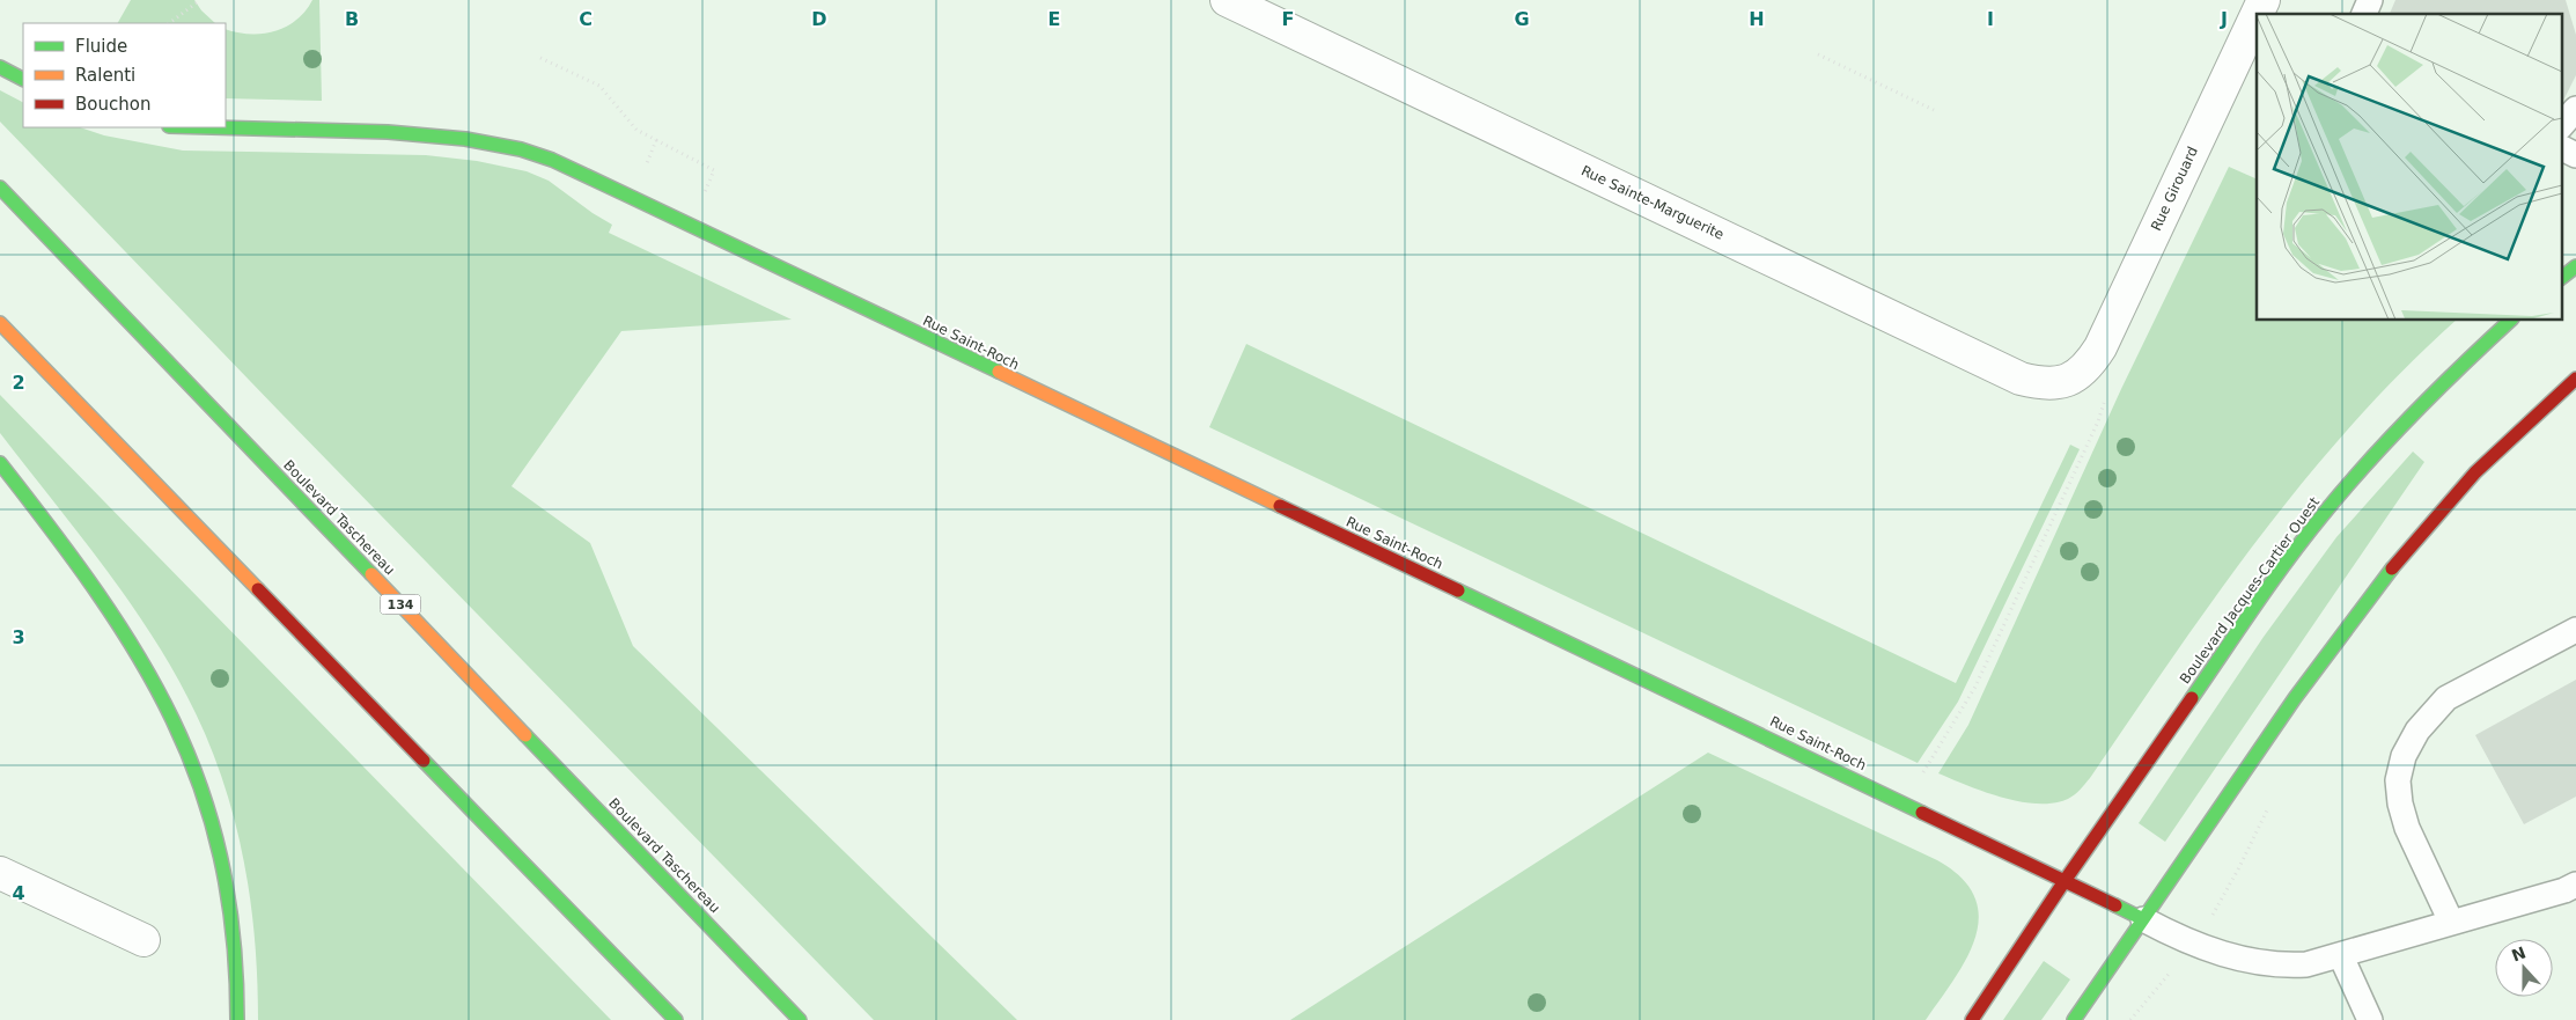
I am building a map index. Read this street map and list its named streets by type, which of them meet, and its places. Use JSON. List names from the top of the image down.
{
  "streets": {
    "main road": [
      "Rue Saint-Roch",
      "Boulevard Taschereau",
      "Boulevard Jacques-Cartier Ouest",
      "134"
    ],
    "street": ["Rue Girouard", "Rue Sainte-Marguerite"]
  },
  "crossings": [
    ["Rue Girouard", "Rue Sainte-Marguerite"],
    ["Rue Saint-Roch", "Boulevard Jacques-Cartier Ouest"]
  ],
  "legend": ["Fluide", "Ralenti", "Bouchon"],
  "north": "top",
  "grid": {
    "columns": [
      "B",
      "C",
      "D",
      "E",
      "F",
      "G",
      "H",
      "I",
      "J"
    ],
    "rows": ["2", "3", "4"]
  }
}
